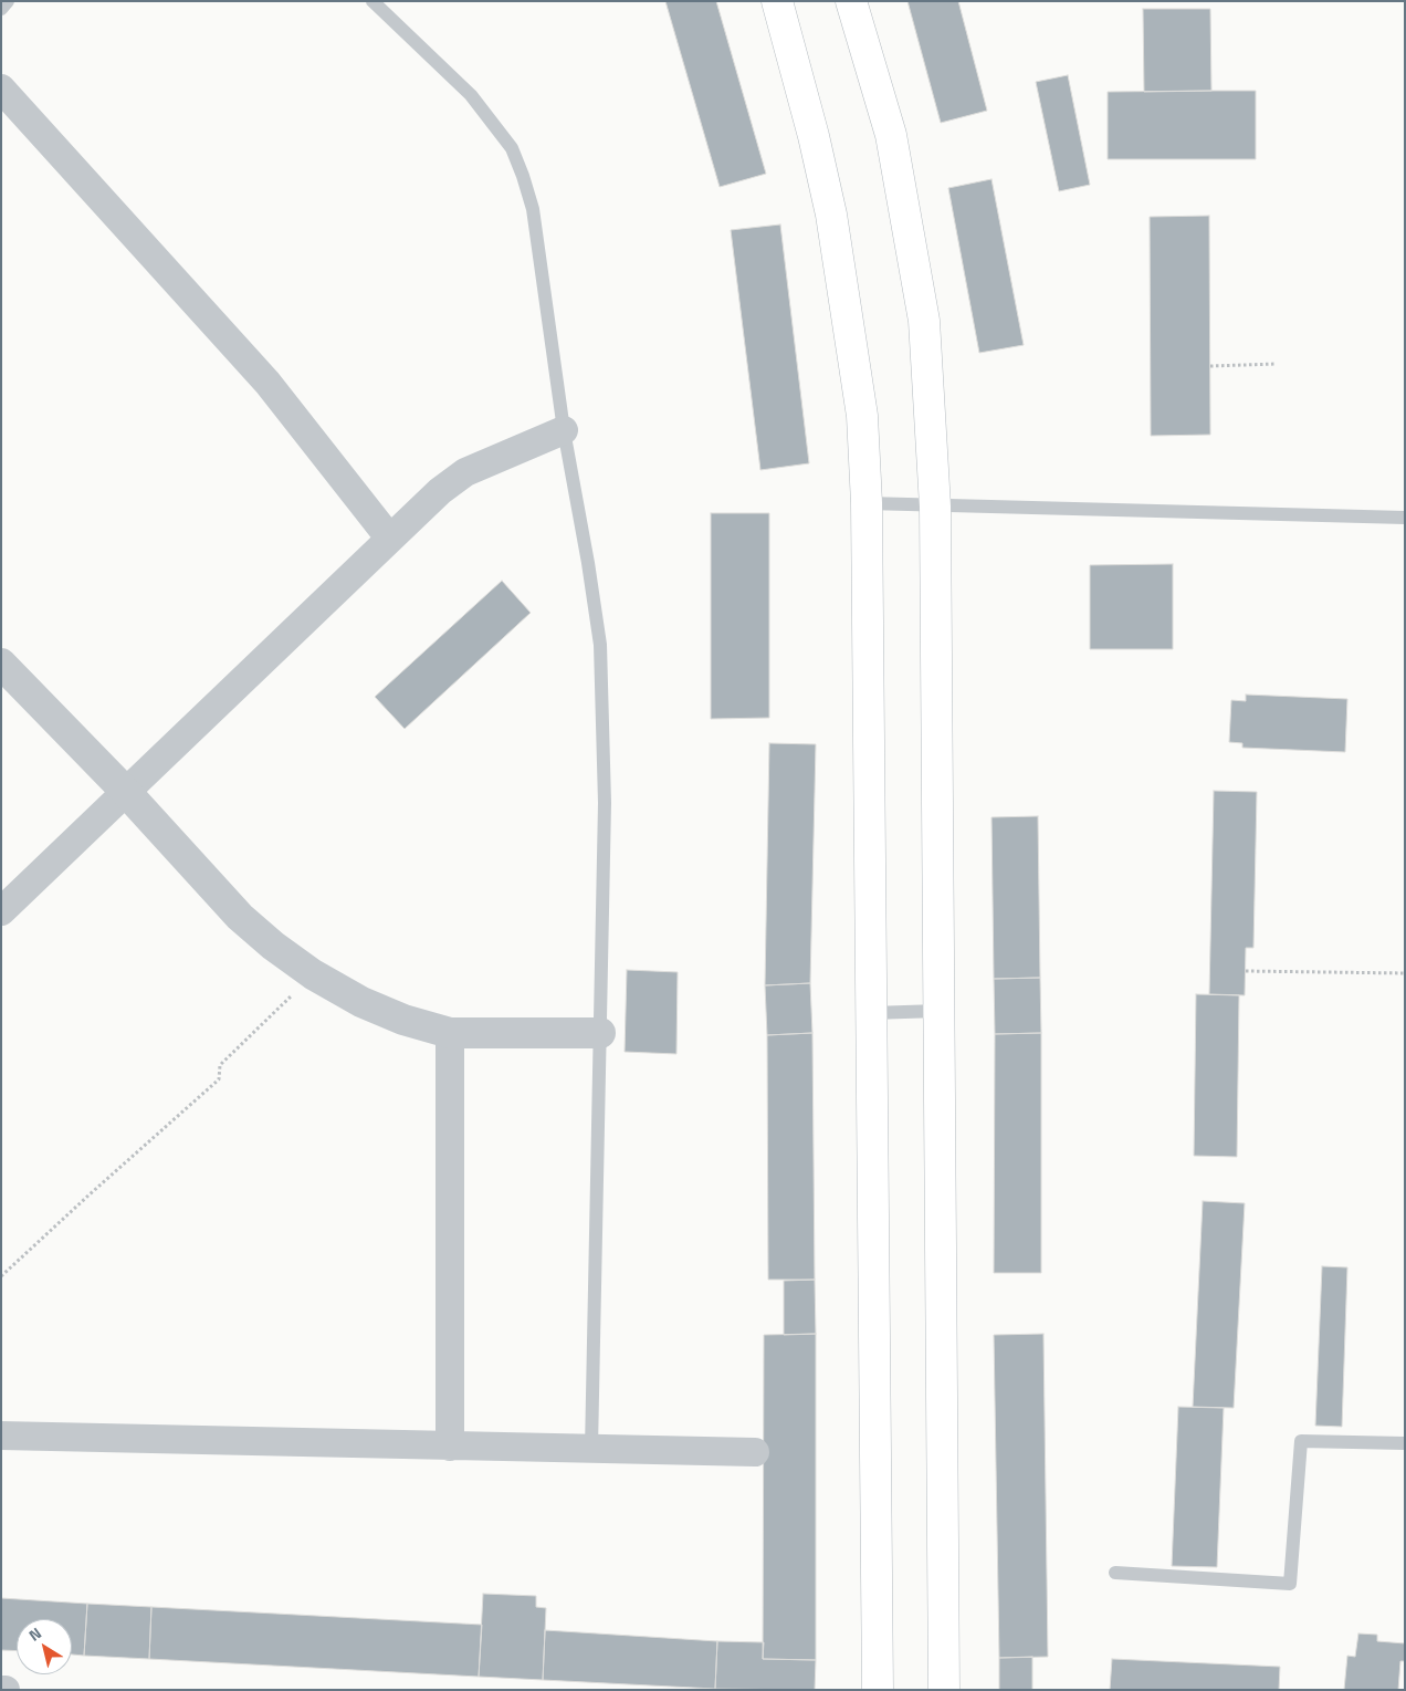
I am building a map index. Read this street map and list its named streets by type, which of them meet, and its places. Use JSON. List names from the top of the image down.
{
  "north": "top left"
}
